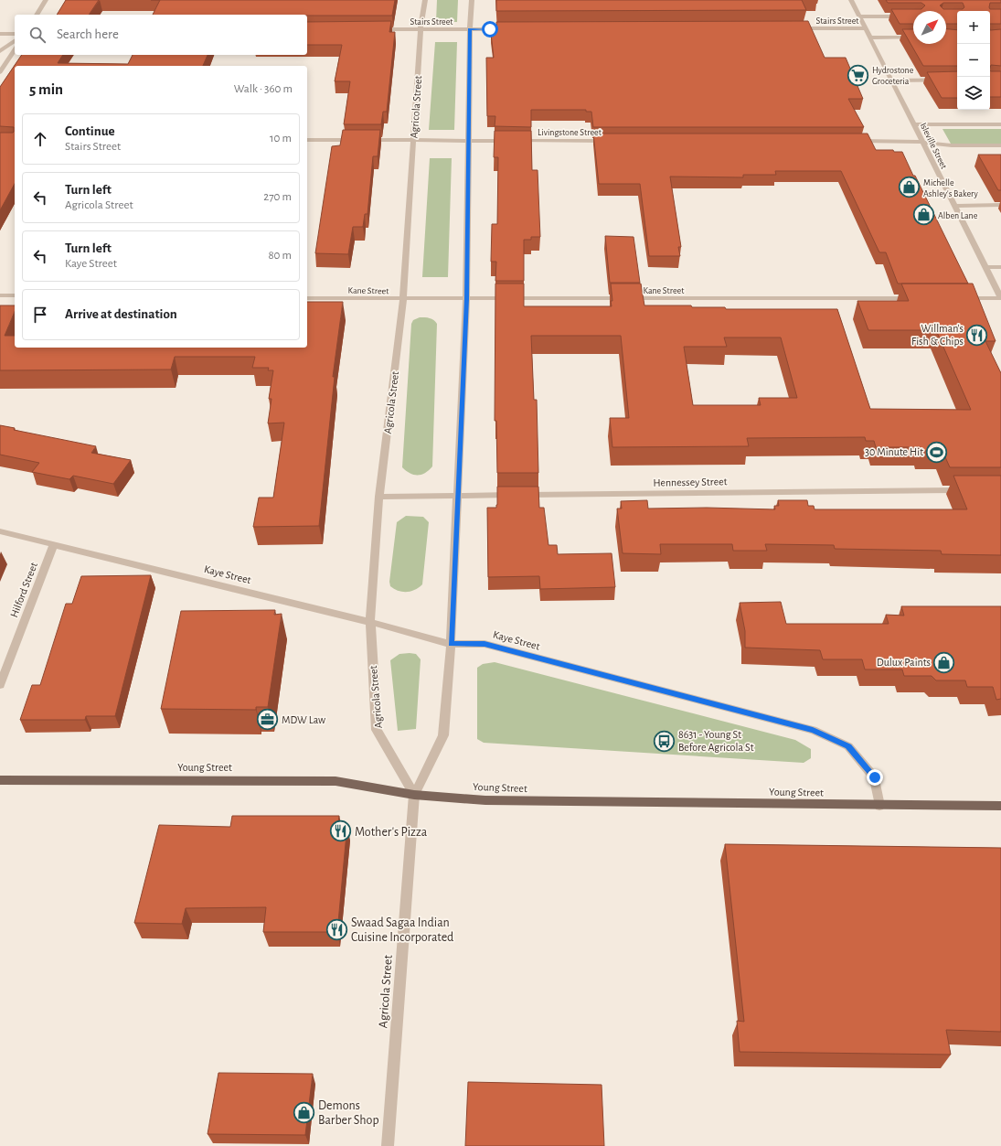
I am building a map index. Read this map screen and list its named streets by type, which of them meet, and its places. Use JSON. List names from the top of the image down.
{
  "streets": {
    "main road": ["Young Street"],
    "street": [
      "Stairs Street",
      "Agricola Street",
      "Livingstone Street",
      "Isleville Street",
      "Kane Street",
      "Hennessey Street",
      "Kaye Street",
      "Hilford Street"
    ]
  },
  "crossings": [
    ["Stairs Street", "Agricola Street"],
    ["Stairs Street", "Isleville Street"],
    ["Agricola Street", "Livingstone Street"],
    ["Agricola Street", "Kane Street"],
    ["Agricola Street", "Hennessey Street"],
    ["Agricola Street", "Kaye Street"],
    ["Agricola Street", "Young Street"],
    ["Kaye Street", "Hilford Street"],
    ["Kaye Street", "Young Street"]
  ],
  "places": {
    "supermarket": ["Hydrostone Groceteria"],
    "shop": [
      "Michelle Ashley's Bakery",
      "Alben Lane",
      "Dulux Paints",
      "Demons Barber Shop"
    ],
    "restaurant": ["Willman's Fish & Chips", "Mother's Pizza", "Swaad Sagaa Indian Cuisine Incorporated"],
    "sports": ["30 Minute Hit"],
    "office": ["MDW Law"],
    "bus stop": ["8631 - Young St Before Agricola St"]
  },
  "north": "top right",
  "page": {
    "map_buttons": ["+", "−"],
    "search": "Search here",
    "heading": ["5 min", "Walk · 360 m"],
    "list": [
      ["Continue", "Stairs Street", "10 m"],
      ["Turn left", "Agricola Street", "270 m"],
      ["Turn left", "Kaye Street", "80 m"],
      "Arrive at destination"
    ]
  }
}
